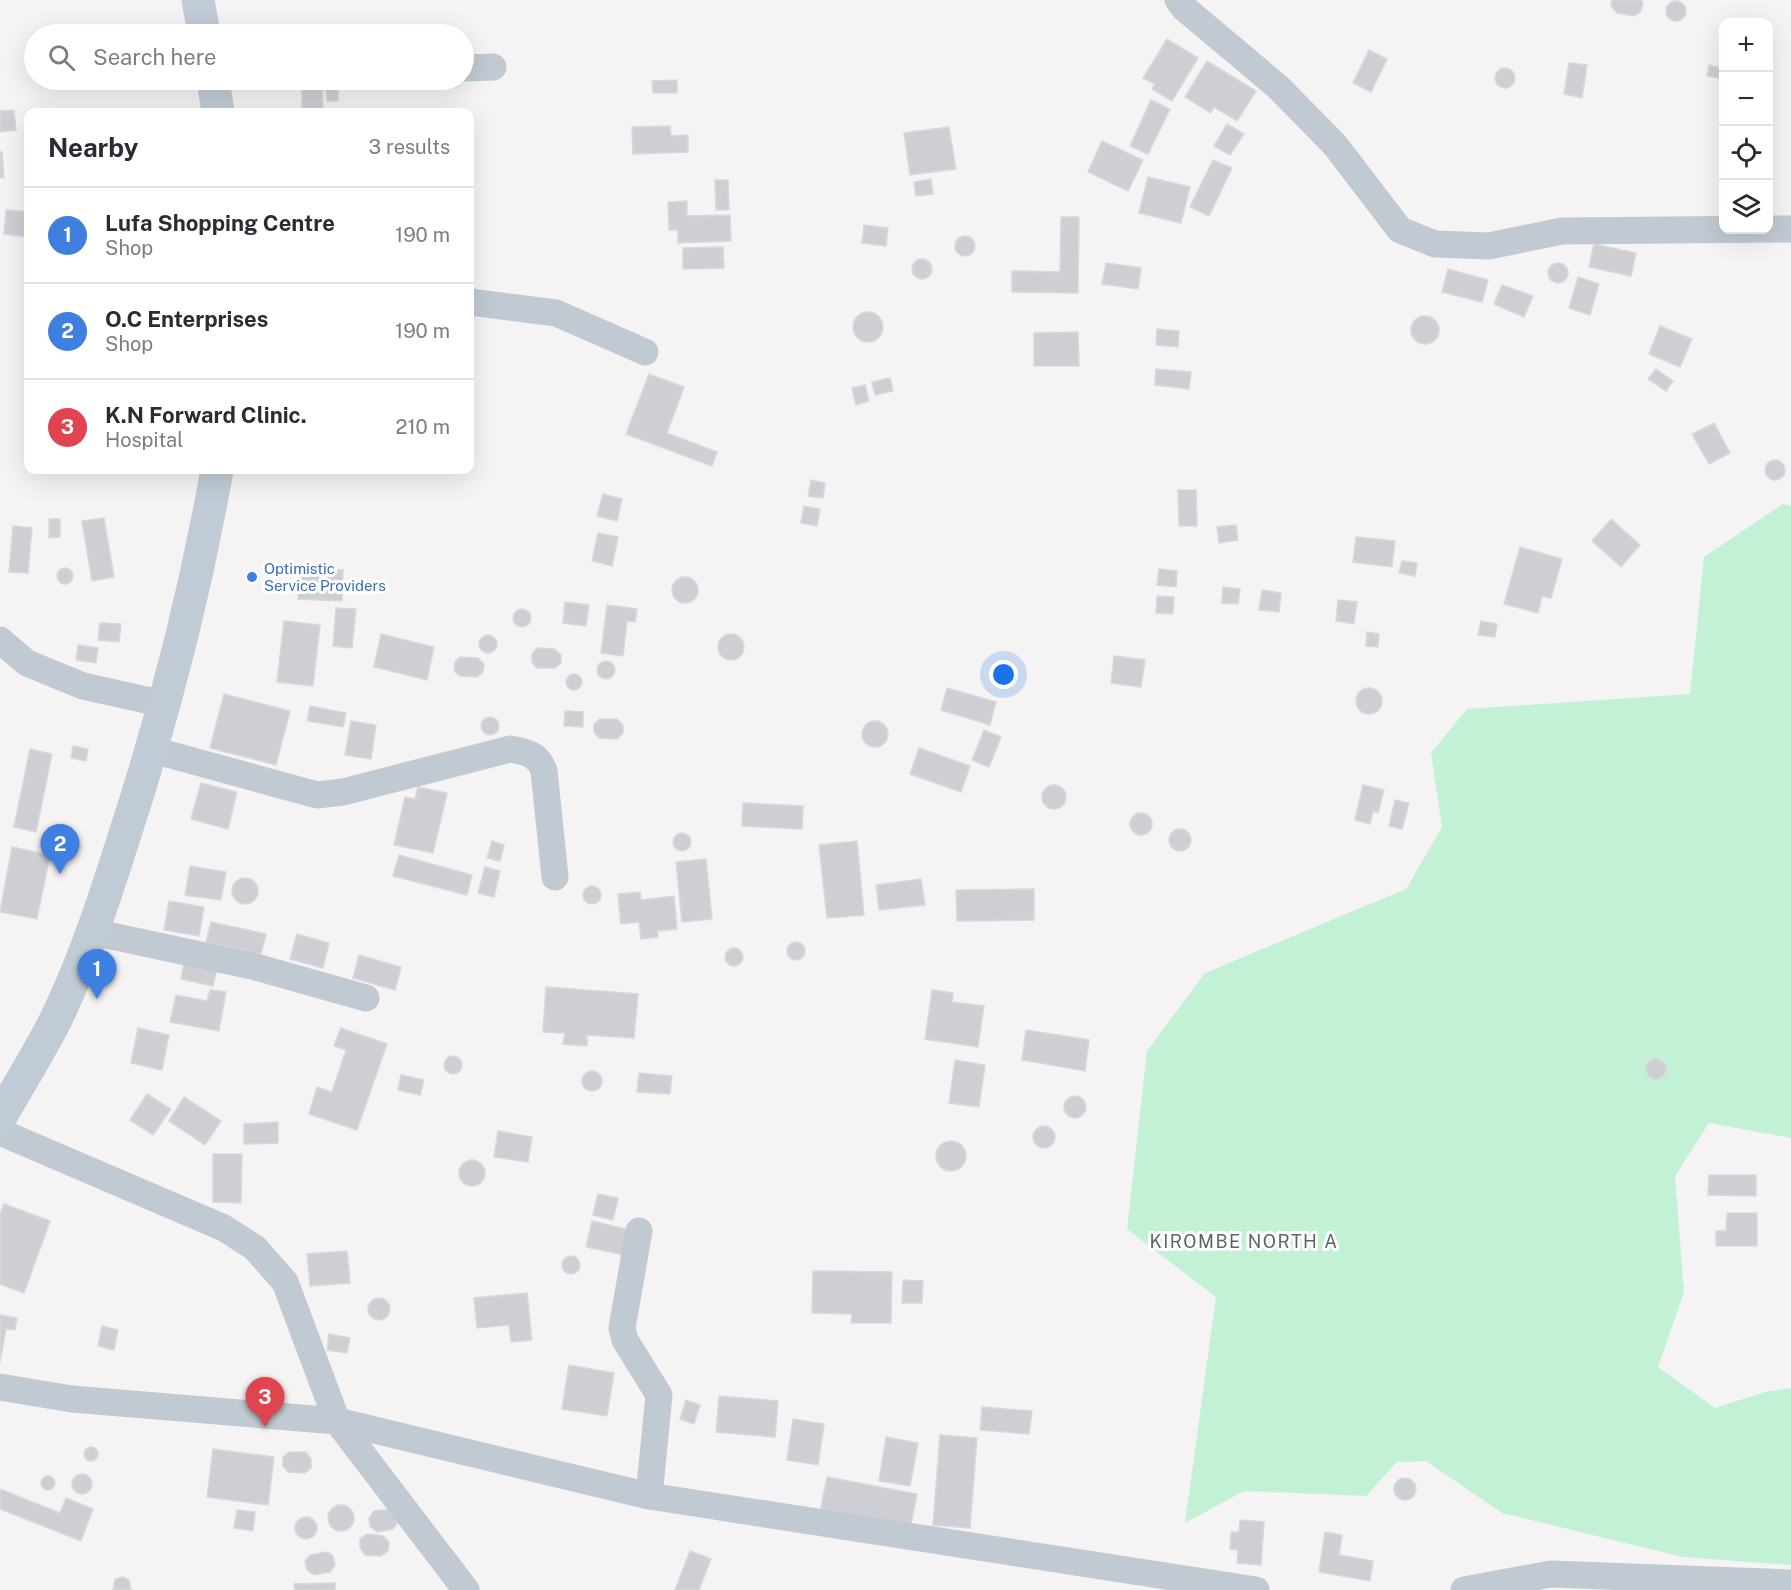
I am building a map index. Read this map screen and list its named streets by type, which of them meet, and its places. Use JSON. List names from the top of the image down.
{
  "districts": ["KIROMBE NORTH A"],
  "places": ["Optimistic Service Providers"],
  "page": {
    "map_buttons": ["+", "−"],
    "search": "Search here",
    "heading": ["Nearby", "3 results"],
    "list": [
      {
        "mark": "1",
        "name": "Lufa Shopping Centre",
        "note": "Shop",
        "value": "190 m"
      },
      {
        "mark": "2",
        "name": "O.C Enterprises",
        "note": "Shop",
        "value": "190 m"
      },
      {
        "mark": "3",
        "name": "K.N Forward Clinic.",
        "note": "Hospital",
        "value": "210 m"
      }
    ],
    "pins": ["2", "1", "3"]
  }
}
